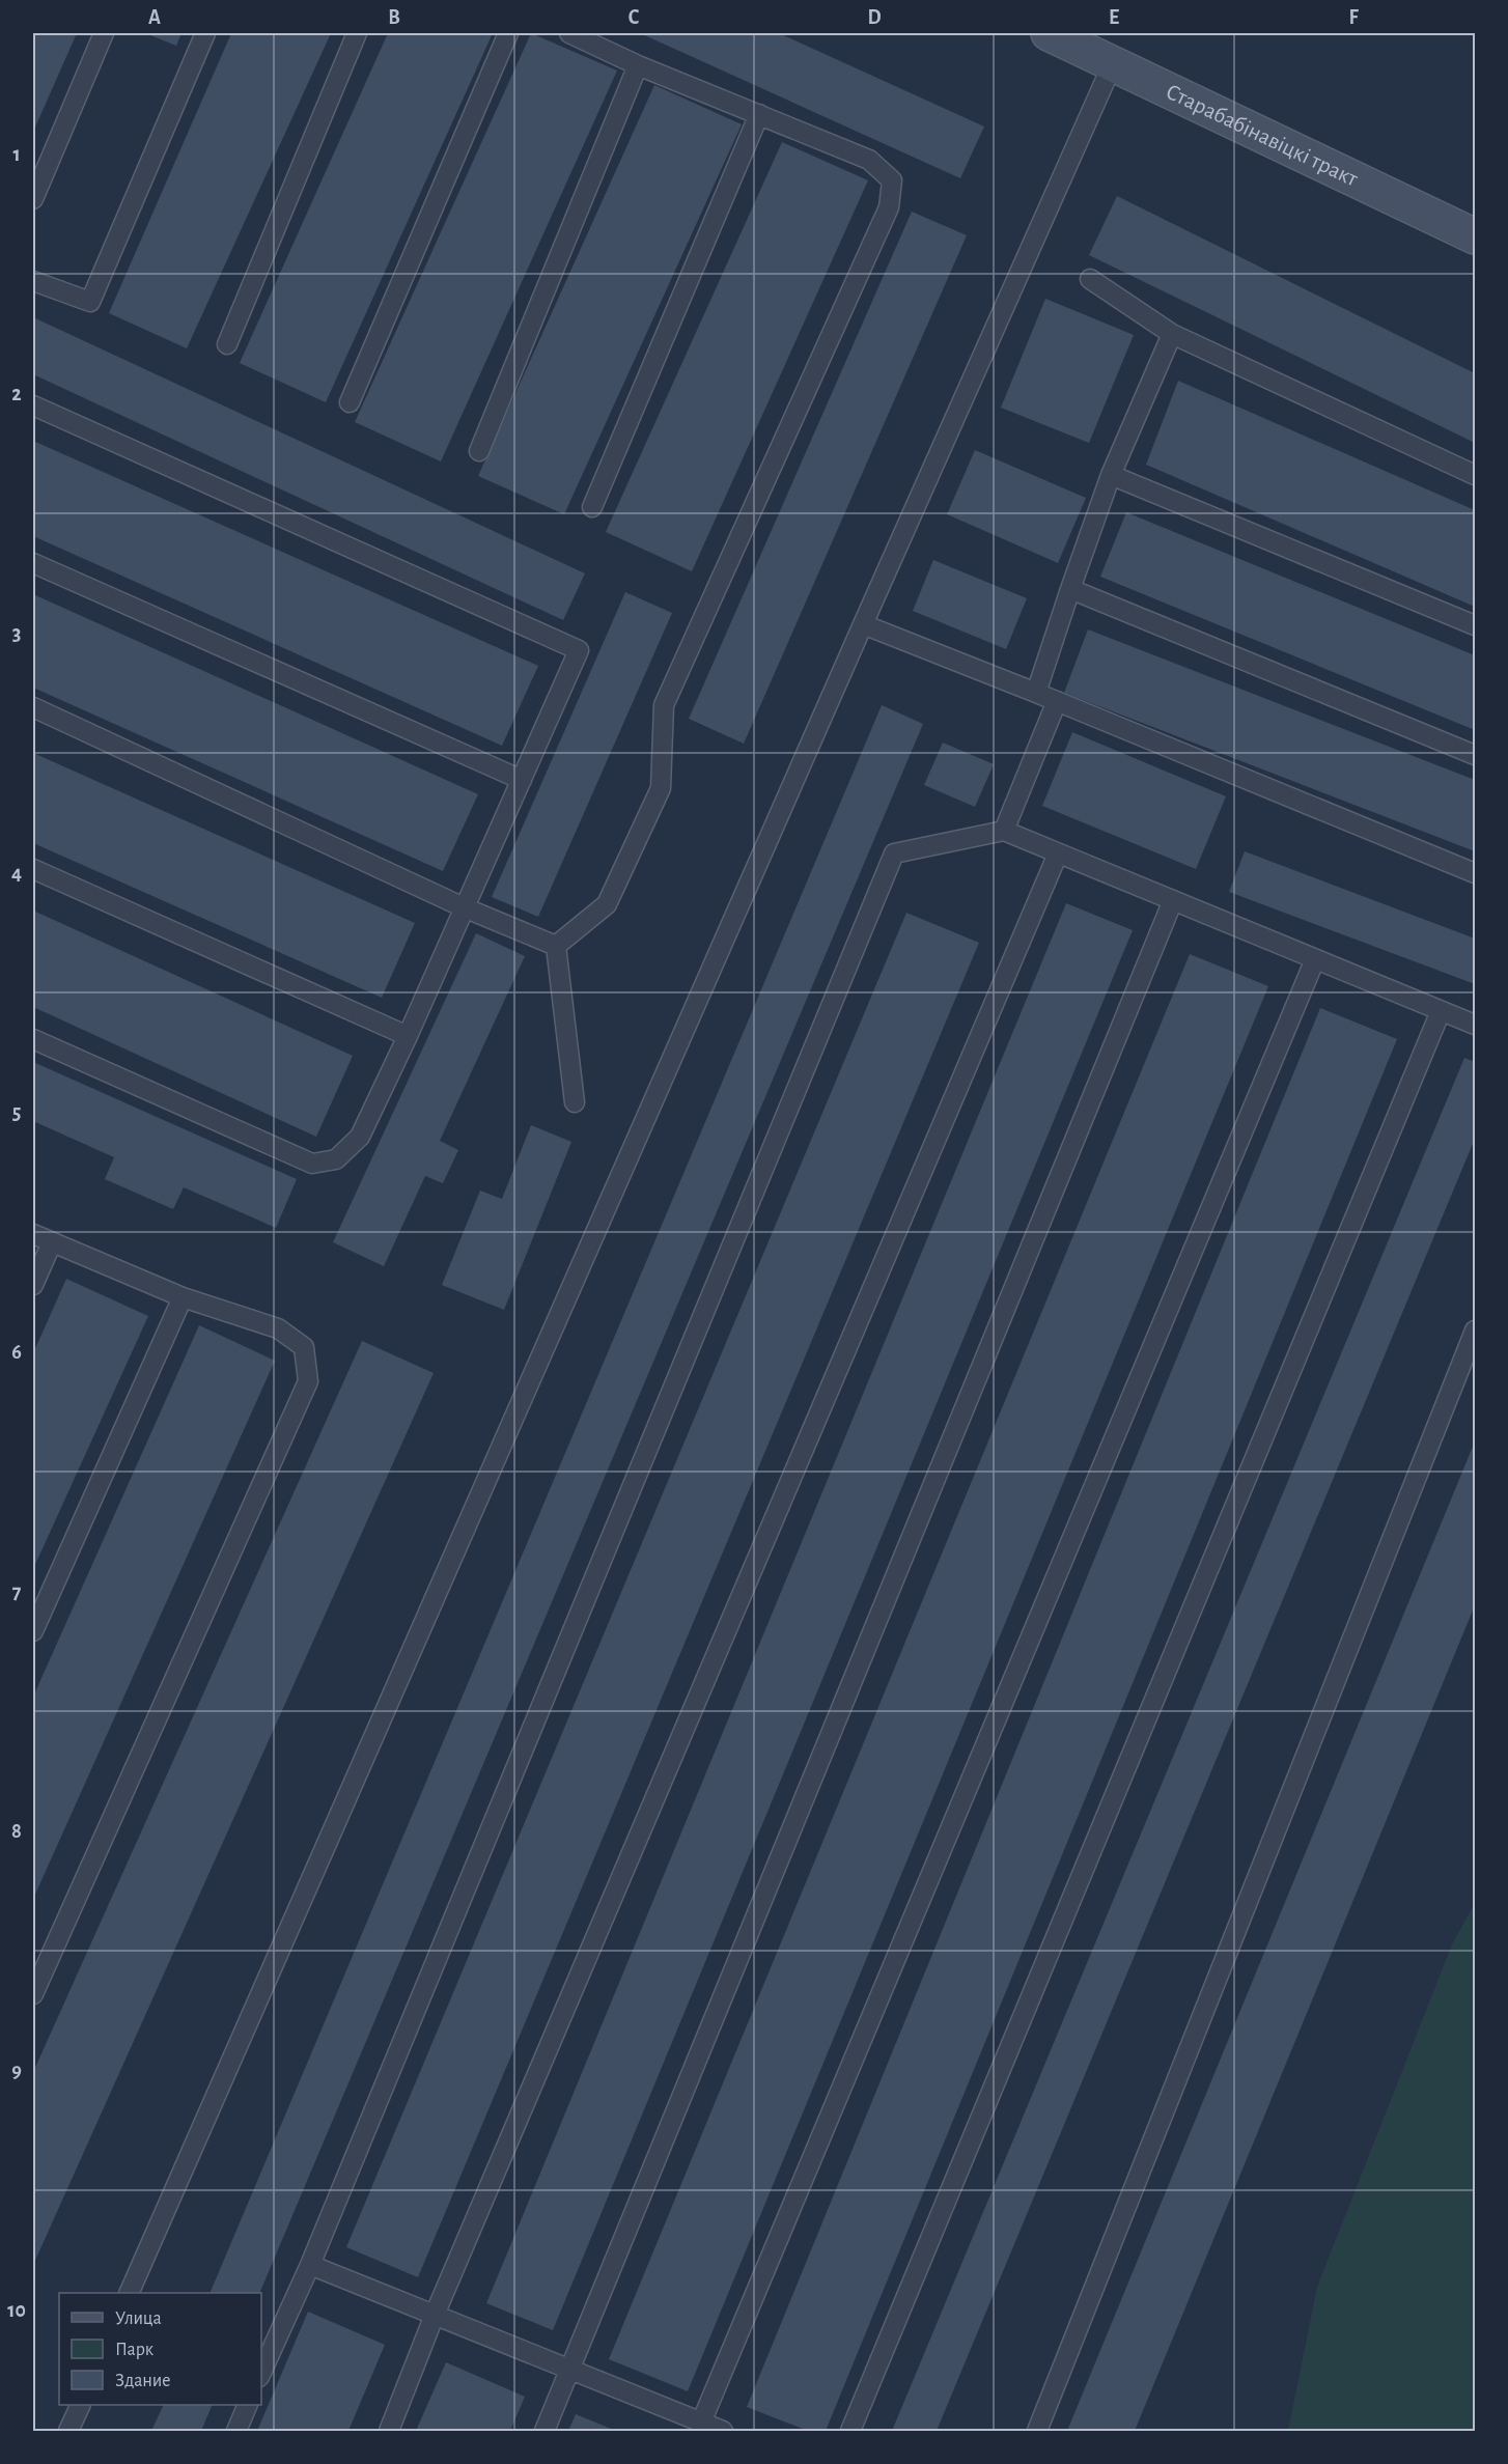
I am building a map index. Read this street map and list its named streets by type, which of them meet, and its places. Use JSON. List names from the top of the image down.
{
  "streets": {
    "street": ["Старабабінавіцкі тракт"]
  },
  "legend": ["Улица", "Парк", "Здание"],
  "grid": {
    "columns": [
      "A",
      "B",
      "C",
      "D",
      "E",
      "F"
    ],
    "rows": [
      "1",
      "2",
      "3",
      "4",
      "5",
      "6",
      "7",
      "8",
      "9",
      "10"
    ]
  }
}
